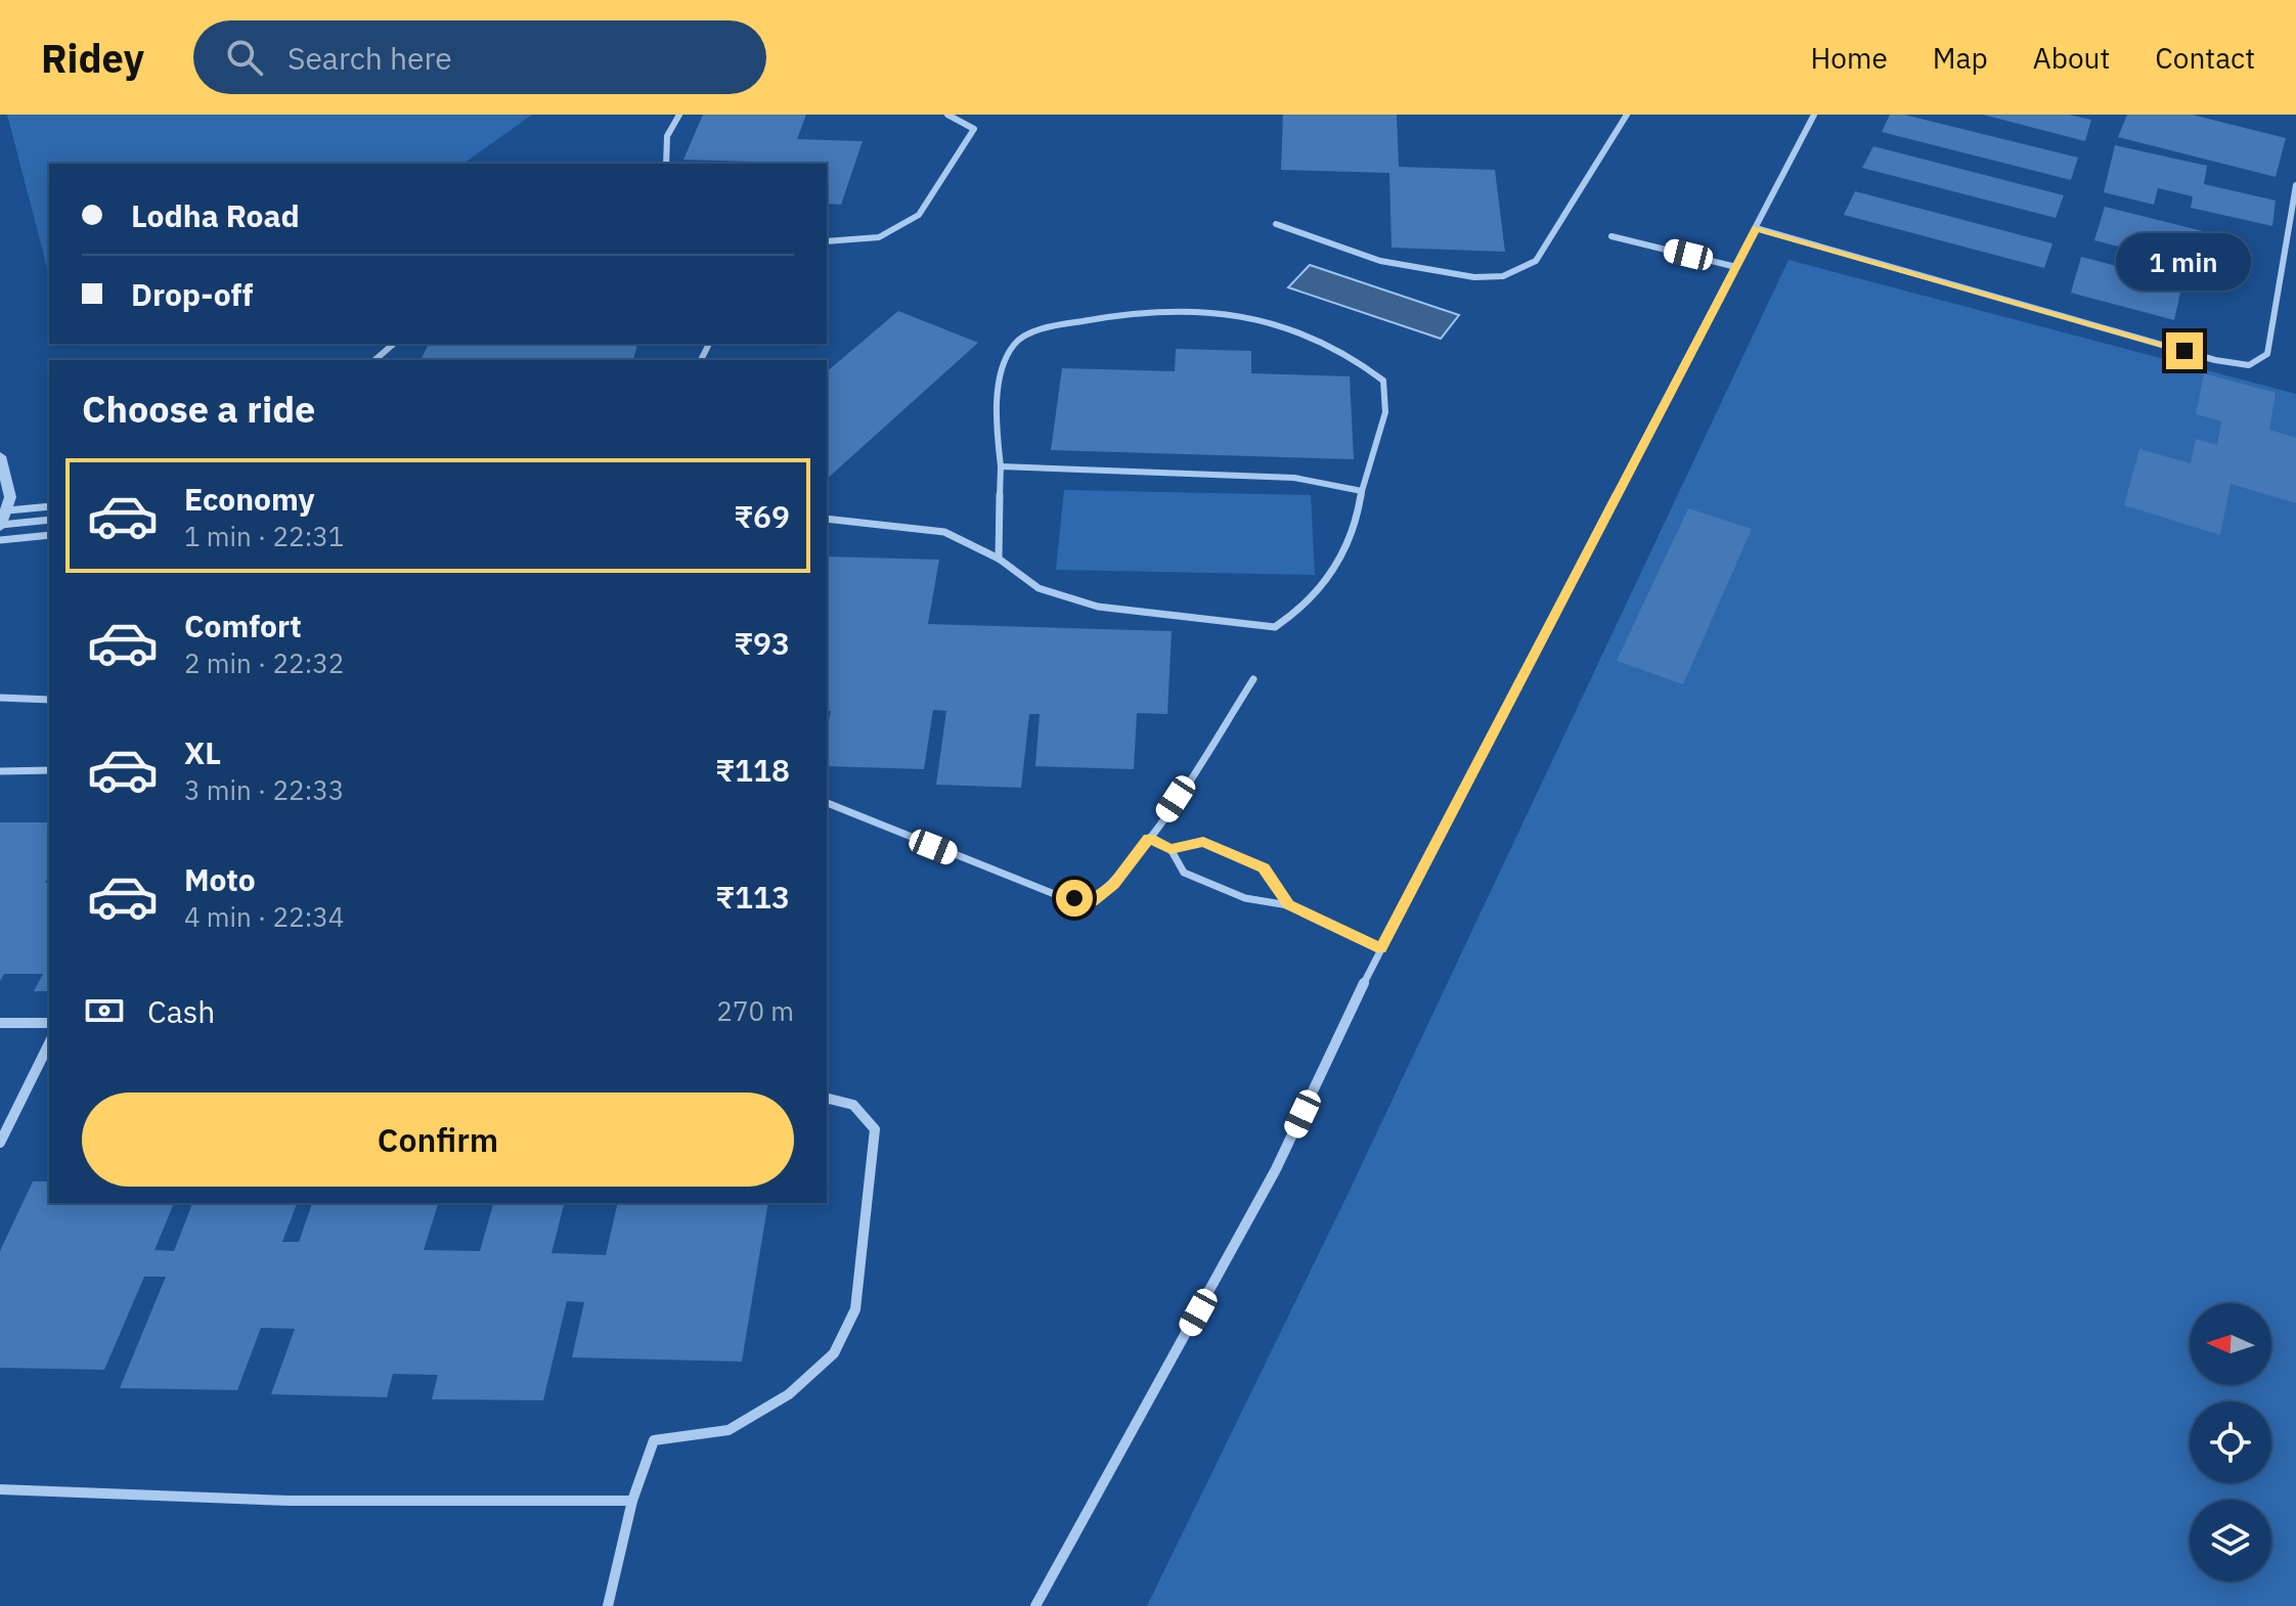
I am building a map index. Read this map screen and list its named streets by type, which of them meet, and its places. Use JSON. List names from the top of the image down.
{
  "north": "left",
  "page": {
    "header": "Ridey",
    "search": "Search here",
    "nav": [
      "Home",
      "Map",
      "About",
      "Contact"
    ],
    "banner": ["Lodha Road", "Drop-off"],
    "bubble": "1 min",
    "heading": "Choose a ride",
    "list": [
      {
        "name": "Economy",
        "note": "1 min · 22:31",
        "value": "₹69"
      },
      {
        "name": "Comfort",
        "note": "2 min · 22:32",
        "value": "₹93"
      },
      {
        "name": "XL",
        "note": "3 min · 22:33",
        "value": "₹118"
      },
      {
        "name": "Moto",
        "note": "4 min · 22:34",
        "value": "₹113"
      }
    ],
    "pay": ["Cash", "270 m"],
    "buttons": "Confirm"
  }
}
